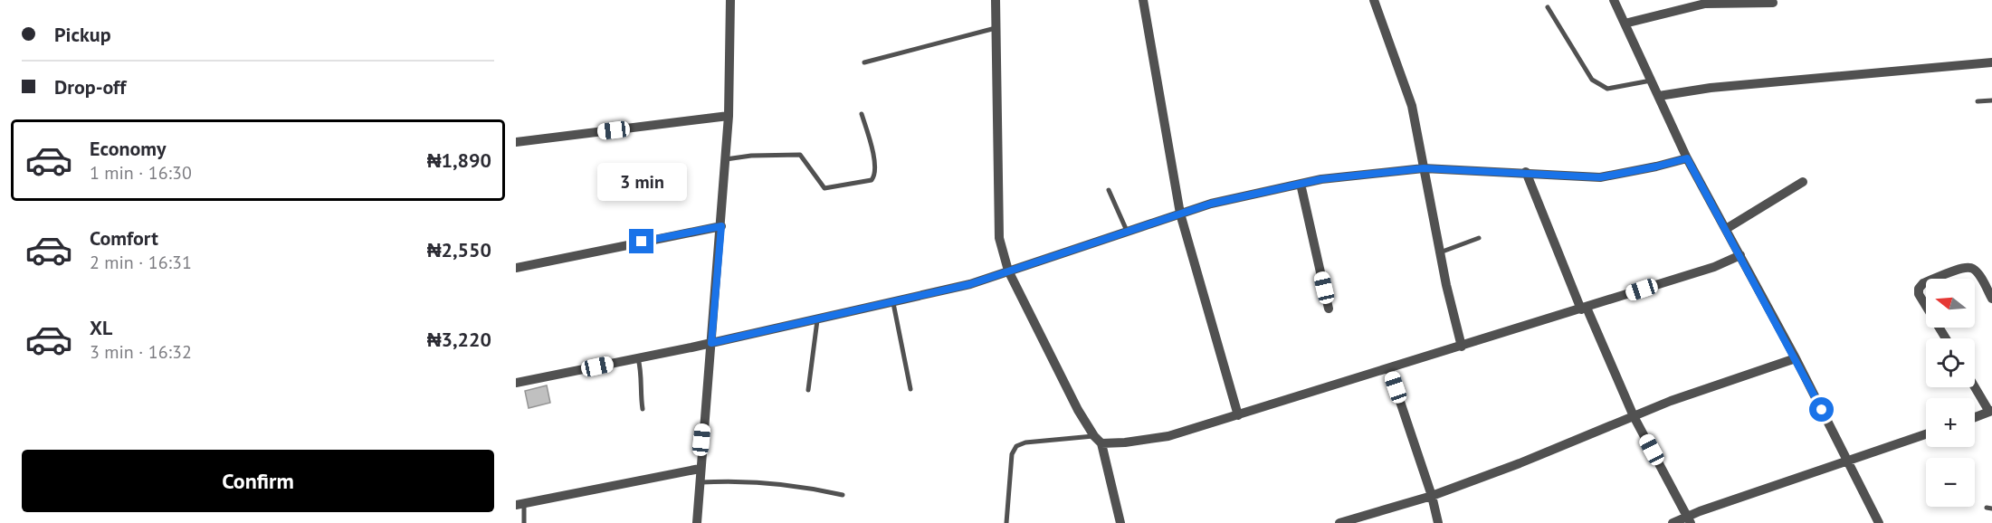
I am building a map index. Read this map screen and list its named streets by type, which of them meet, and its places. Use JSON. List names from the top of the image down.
{
  "north": "left",
  "page": {
    "banner": ["Pickup", "Drop-off"],
    "list": [
      {
        "name": "Economy",
        "note": "1 min · 16:30",
        "value": "₦1,890"
      },
      {
        "name": "Comfort",
        "note": "2 min · 16:31",
        "value": "₦2,550"
      },
      {
        "name": "XL",
        "note": "3 min · 16:32",
        "value": "₦3,220"
      }
    ],
    "bubble": "3 min",
    "map_buttons": ["+", "−"],
    "buttons": "Confirm"
  }
}
